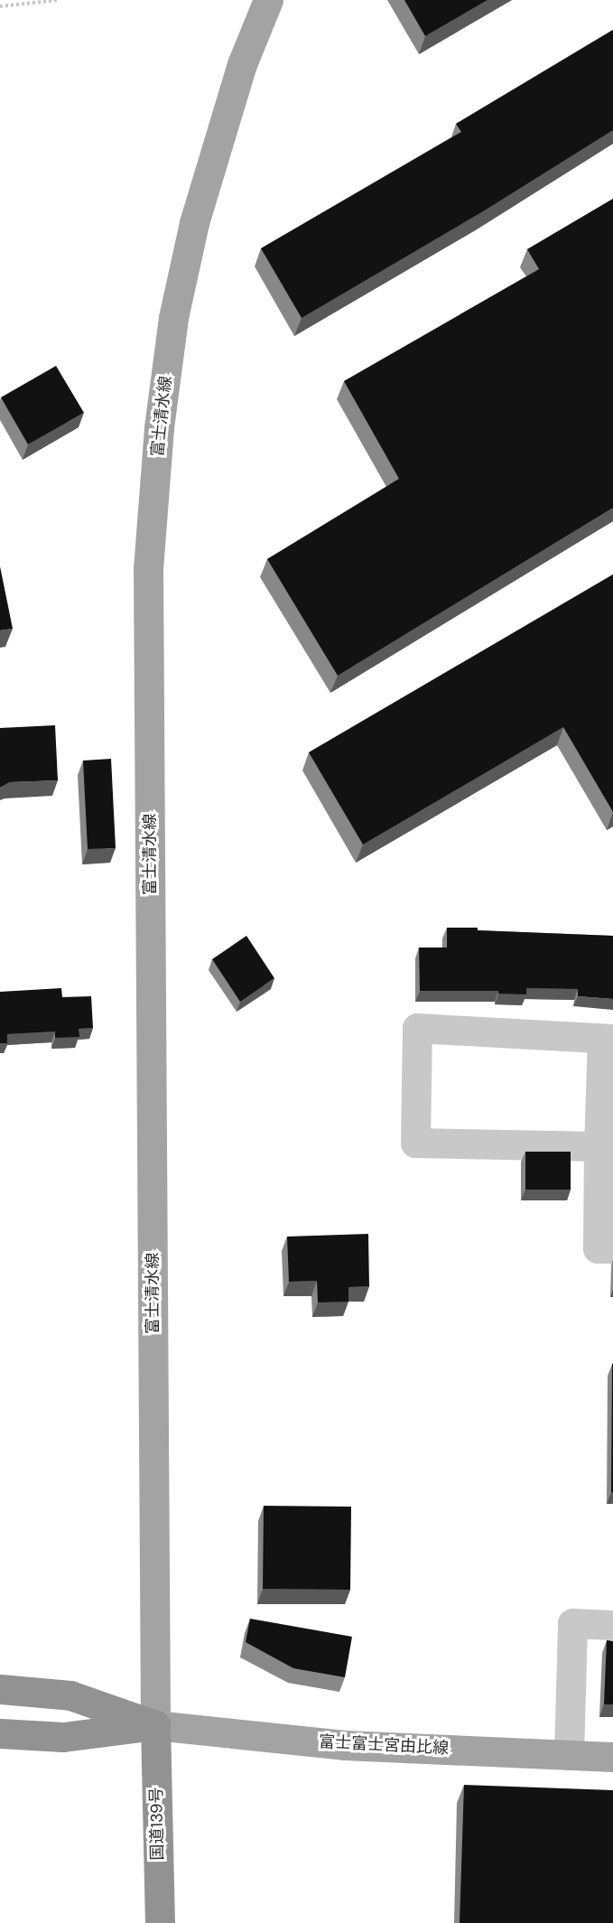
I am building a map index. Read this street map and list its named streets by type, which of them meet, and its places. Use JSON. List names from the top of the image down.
{
  "streets": {
    "highway": ["国道139号"],
    "main road": ["富士清水線", "富士富士宮由比線"]
  },
  "crossings": [
    ["富士清水線", "富士富士宮由比線"],
    ["富士清水線", "国道139号"],
    ["富士富士宮由比線", "国道139号"]
  ]
}
